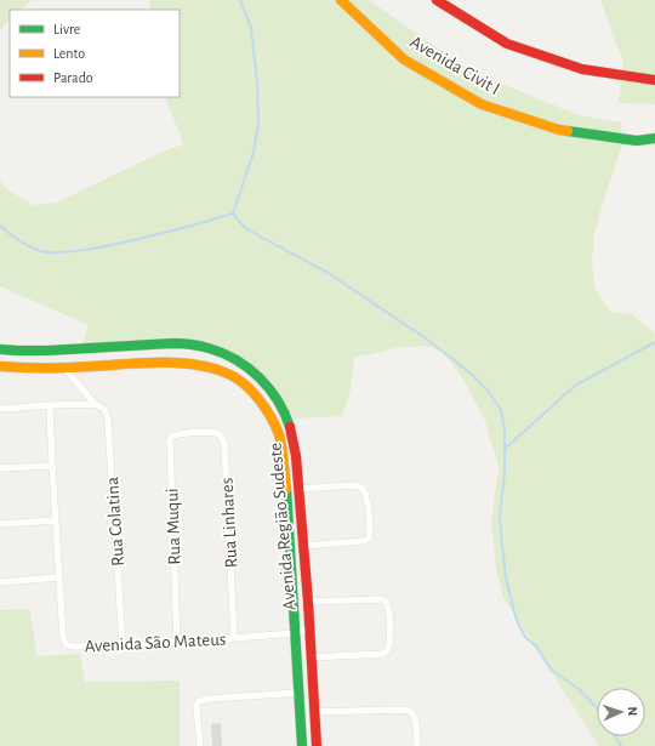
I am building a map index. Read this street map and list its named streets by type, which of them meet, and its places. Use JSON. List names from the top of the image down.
{
  "streets": {
    "street": [
      "Avenida Civit I",
      "Rua Colatina",
      "Rua Linhares",
      "Rua Muqui",
      "Avenida Região Sudeste",
      "Avenida São Mateus"
    ]
  },
  "crossings": [
    ["Rua Colatina", "Avenida Região Sudeste"],
    ["Rua Colatina", "Avenida São Mateus"],
    ["Rua Linhares", "Rua Muqui"],
    ["Rua Linhares", "Avenida São Mateus"],
    ["Rua Muqui", "Avenida São Mateus"],
    ["Avenida Região Sudeste", "Avenida São Mateus"]
  ],
  "legend": ["Livre", "Lento", "Parado"],
  "north": "right"
}
